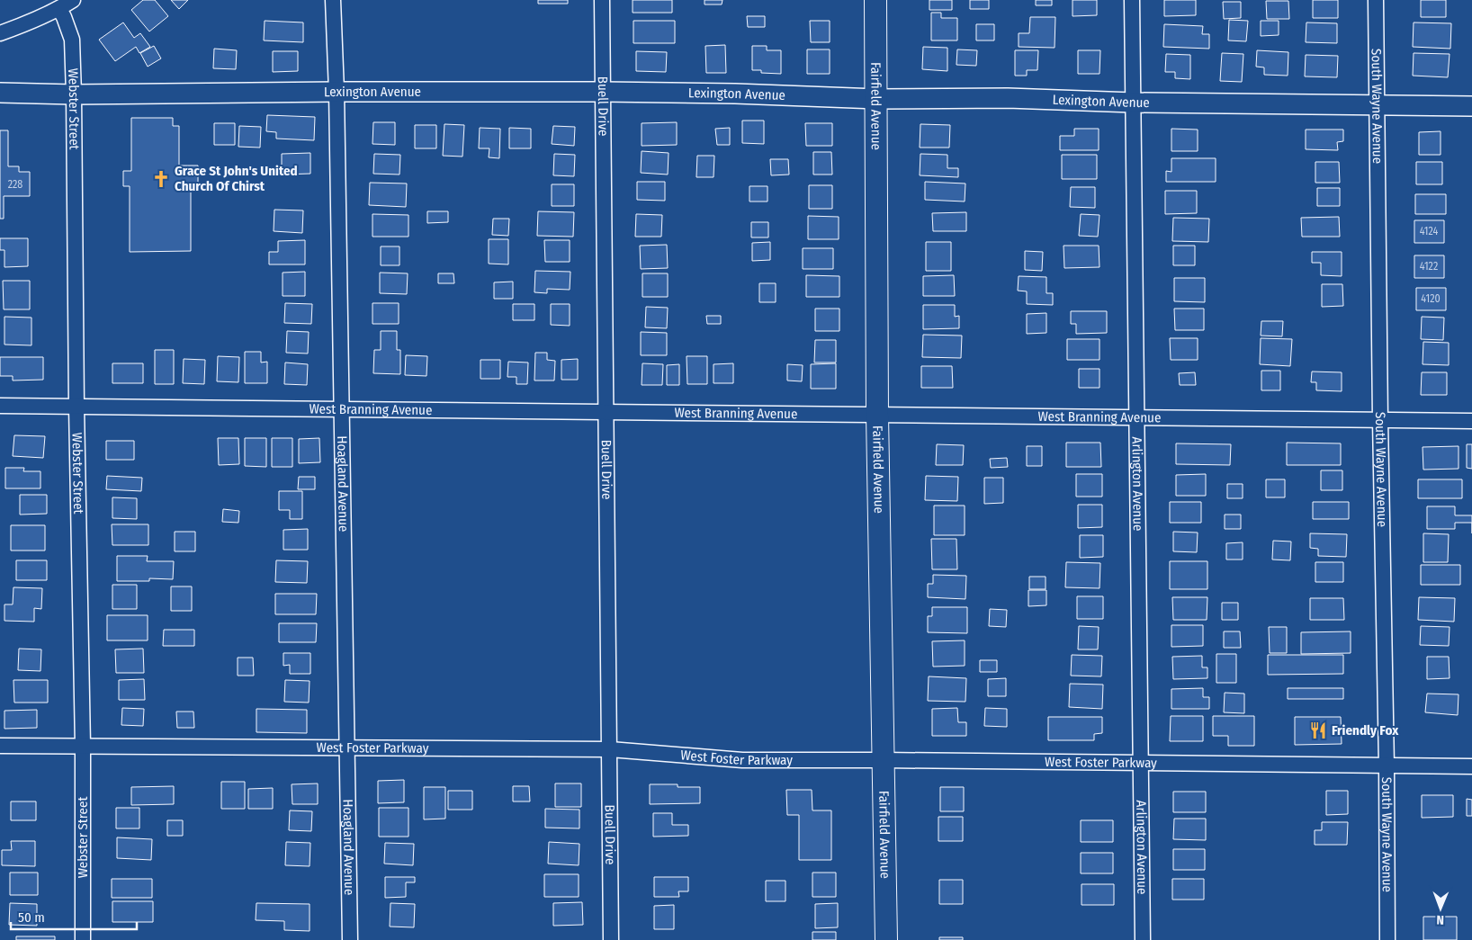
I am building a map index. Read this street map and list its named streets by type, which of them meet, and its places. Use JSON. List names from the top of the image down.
{
  "streets": {
    "main road": ["Fairfield Avenue"],
    "street": [
      "Lexington Avenue",
      "Buell Drive",
      "South Wayne Avenue",
      "Webster Street",
      "West Branning Avenue",
      "Hoagland Avenue",
      "Arlington Avenue",
      "West Foster Parkway"
    ]
  },
  "crossings": [
    ["Lexington Avenue", "Buell Drive"],
    ["Lexington Avenue", "Fairfield Avenue"],
    ["Lexington Avenue", "South Wayne Avenue"],
    ["Lexington Avenue", "Webster Street"],
    ["Lexington Avenue", "Hoagland Avenue"],
    ["Lexington Avenue", "Arlington Avenue"],
    ["Buell Drive", "West Branning Avenue"],
    ["Buell Drive", "West Foster Parkway"],
    ["Fairfield Avenue", "West Branning Avenue"],
    ["Fairfield Avenue", "West Foster Parkway"],
    ["South Wayne Avenue", "West Branning Avenue"],
    ["South Wayne Avenue", "West Foster Parkway"],
    ["Webster Street", "West Branning Avenue"],
    ["Webster Street", "West Foster Parkway"],
    ["West Branning Avenue", "Hoagland Avenue"],
    ["West Branning Avenue", "Arlington Avenue"],
    ["Hoagland Avenue", "West Foster Parkway"],
    ["Arlington Avenue", "West Foster Parkway"]
  ],
  "places": {
    "church": ["Grace St John's United Church Of Chirst"],
    "restaurant": ["Friendly Fox"]
  },
  "house_numbers": [
    "228",
    "4124",
    "4122",
    "4120"
  ],
  "scale_bar": "50 m",
  "north": "bottom"
}
